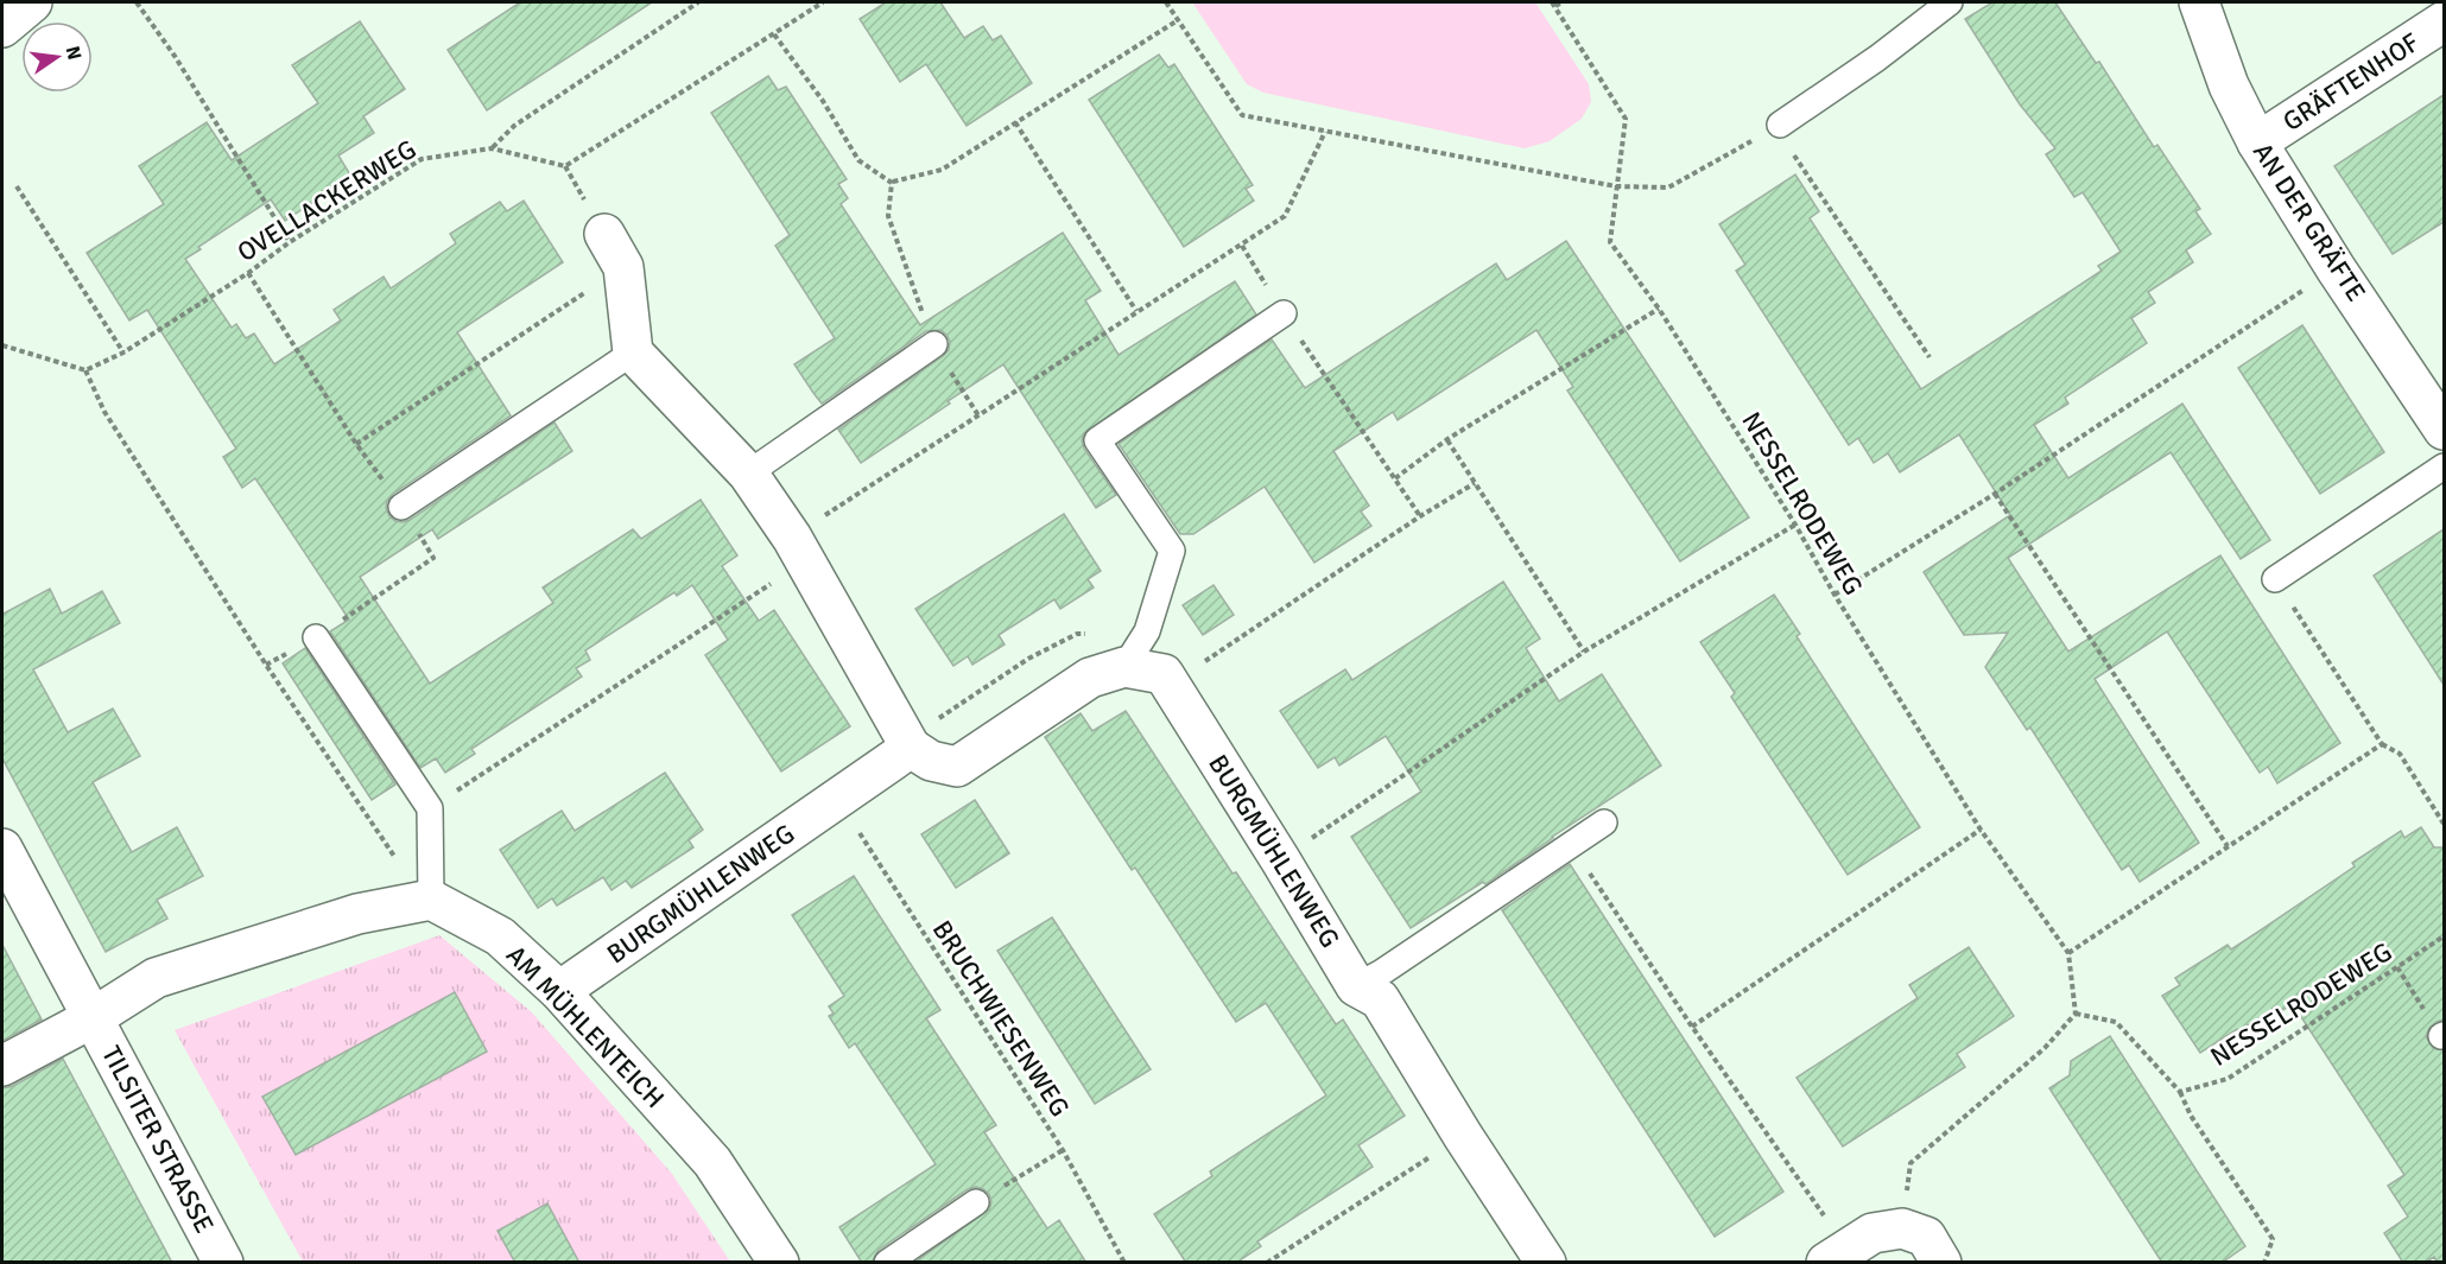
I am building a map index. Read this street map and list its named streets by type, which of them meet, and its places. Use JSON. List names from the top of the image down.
{
  "streets": {
    "street": [
      "GRÄFTENHOF",
      "AN DER GRÄFTE",
      "BURGMÜHLENWEG",
      "AM MÜHLENTEICH",
      "TILSITER STRASSE"
    ],
    "path": ["OVELLACKERWEG", "NESSELRODEWEG", "BRUCHWIESENWEG"]
  },
  "crossings": [
    ["GRÄFTENHOF", "AN DER GRÄFTE"],
    ["BURGMÜHLENWEG", "BRUCHWIESENWEG"],
    ["BURGMÜHLENWEG", "AM MÜHLENTEICH"]
  ],
  "north": "right"
}
